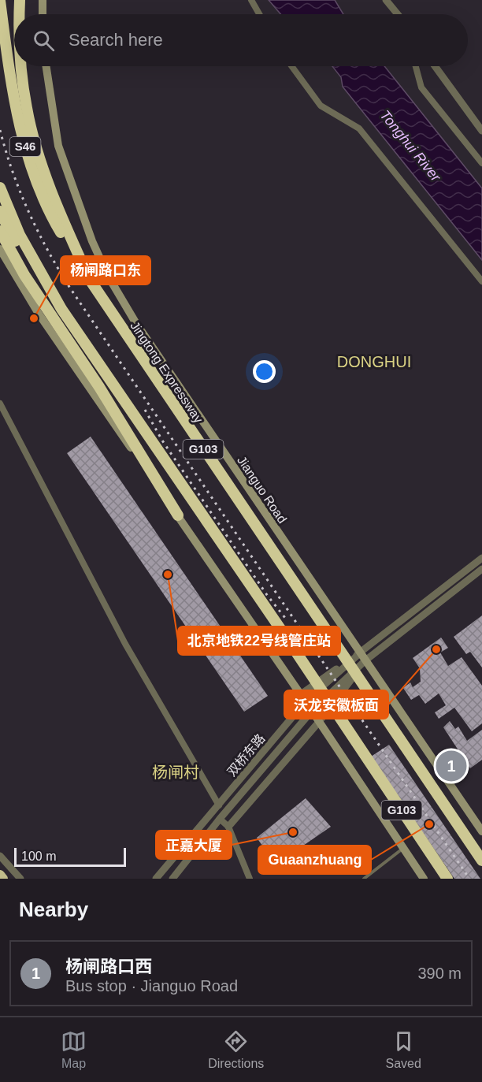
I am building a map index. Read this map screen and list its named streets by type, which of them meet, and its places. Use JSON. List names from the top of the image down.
{
  "streets": {
    "highway": ["S46", "Jingtong Expressway", "G103"],
    "main road": ["Jianguo Road"],
    "street": ["双桥东路"]
  },
  "crossings": [
    ["S46", "Jingtong Expressway"],
    ["Jianguo Road", "双桥东路"]
  ],
  "districts": ["DONGHUI", "杨闸村"],
  "water": ["Tonghui River"],
  "places": [
    "杨闸路口东",
    "北京地铁22号线管庄站",
    "沃龙安徽板面",
    "Guaanzhuang",
    "正嘉大厦"
  ],
  "scale_bar": "100 m",
  "page": {
    "search": "Search here",
    "pins": "1",
    "scale": "100 m",
    "heading": "Nearby",
    "list": [
      {
        "mark": "1",
        "name": "杨闸路口西",
        "note": "Bus stop · Jianguo Road",
        "value": "390 m"
      }
    ],
    "nav": ["Map", "Directions", "Saved"]
  }
}
